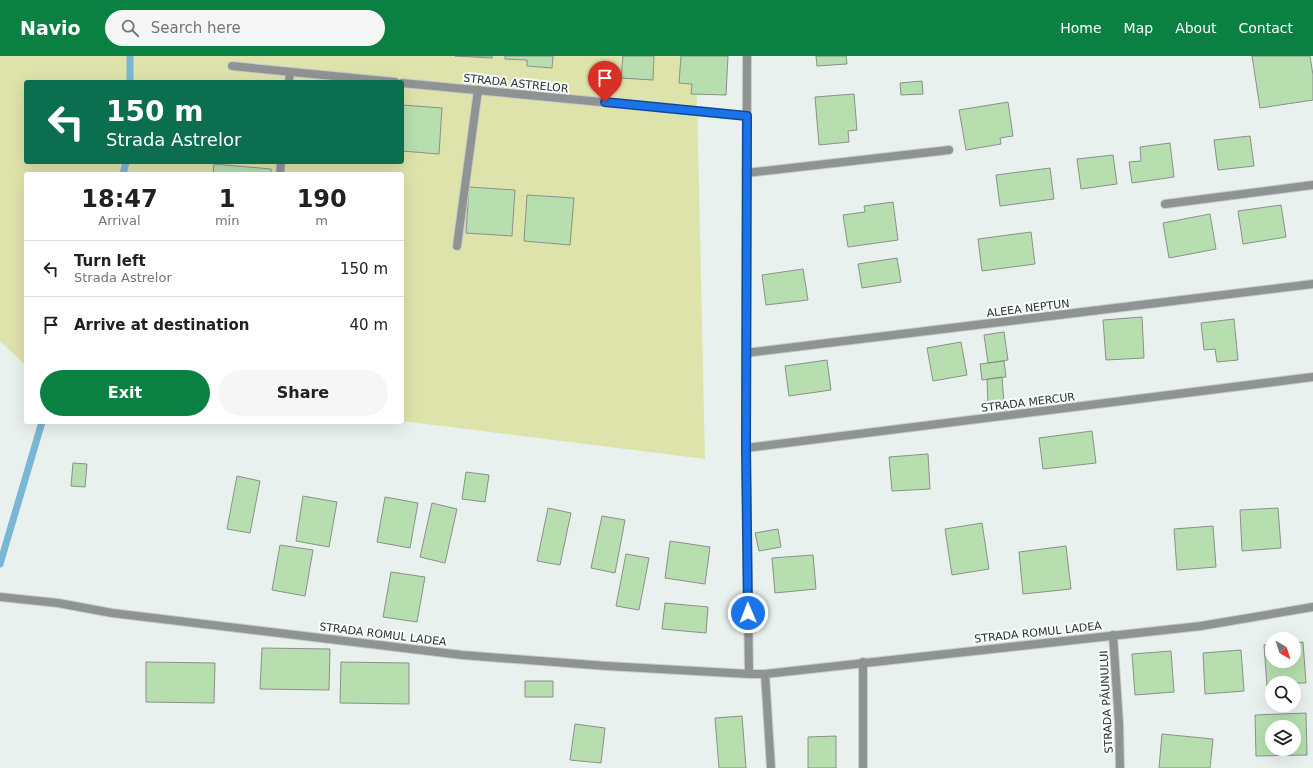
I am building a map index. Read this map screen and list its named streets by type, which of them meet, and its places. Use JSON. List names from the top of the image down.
{
  "streets": {
    "street": [
      "STRADA ASTRELOR",
      "ALEEA NEPTUN",
      "STRADA MERCUR",
      "STRADA ROMUL LADEA",
      "STRADA PĂUNULUI"
    ]
  },
  "crossings": [
    ["STRADA ROMUL LADEA", "STRADA PĂUNULUI"]
  ],
  "north": "bottom right",
  "page": {
    "header": "Navio",
    "search": "Search here",
    "nav": [
      "Home",
      "Map",
      "About",
      "Contact"
    ],
    "turn": ["150 m", "Strada Astrelor"],
    "eta": [
      "18:47",
      "Arrival",
      "1",
      "min",
      "190",
      "m"
    ],
    "list": [
      {
        "name": "Turn left",
        "note": "Strada Astrelor",
        "value": "150 m"
      },
      {
        "name": "Arrive at destination",
        "value": "40 m"
      }
    ],
    "buttons": ["Exit", "Share"]
  }
}
